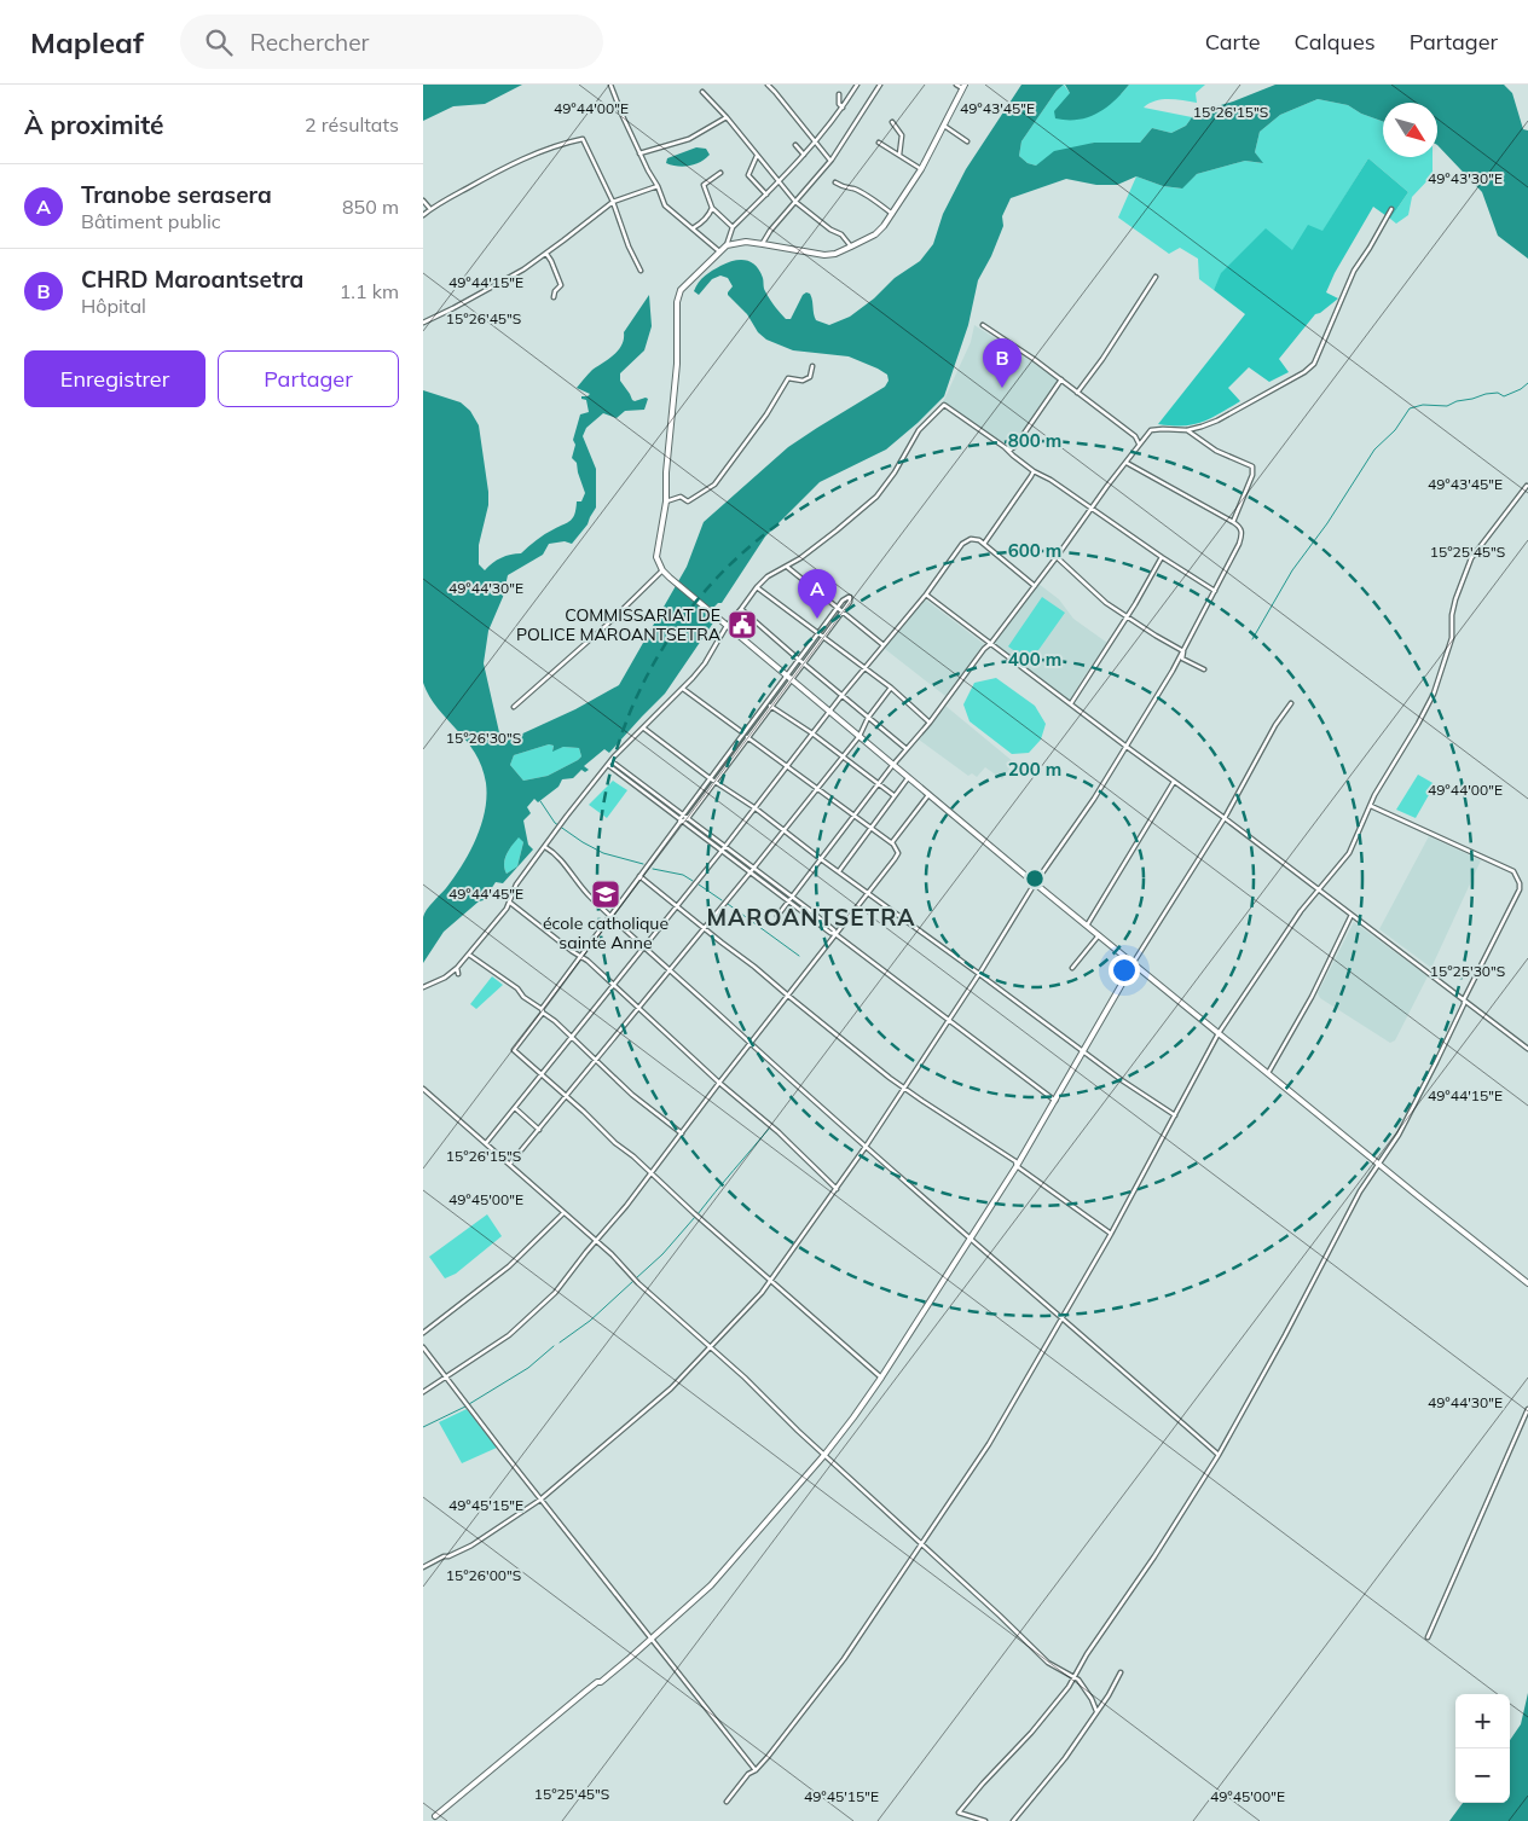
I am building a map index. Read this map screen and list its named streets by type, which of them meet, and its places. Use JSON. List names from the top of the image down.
{
  "districts": ["MAROANTSETRA"],
  "places": {
    "public building": ["COMMISSARIAT DE POLICE MAROANTSETRA"],
    "school or university": ["école catholique sainte Anne"]
  },
  "north": "bottom right",
  "page": {
    "header": "Mapleaf",
    "search": "Rechercher",
    "nav": ["Carte", "Calques", "Partager"],
    "heading": ["À proximité", "2 résultats"],
    "list": [
      {
        "mark": "A",
        "name": "Tranobe serasera",
        "note": "Bâtiment public",
        "value": "850 m"
      },
      {
        "mark": "B",
        "name": "CHRD Maroantsetra",
        "note": "Hôpital",
        "value": "1.1 km"
      }
    ],
    "buttons": ["Enregistrer", "Partager"],
    "pins": ["B", "A"],
    "map_buttons": ["+", "−"]
  },
  "coordinates": [
    "49°44'00\"E",
    "49°43'45\"E",
    "15°26'15\"S",
    "49°43'30\"E",
    "49°44'15\"E",
    "15°26'45\"S",
    "15°25'45\"S",
    "49°44'30\"E",
    "15°26'30\"S",
    "49°44'45\"E",
    "15°25'30\"S",
    "49°45'00\"E",
    "49°45'15\"E",
    "15°26'00\"S"
  ],
  "rings": [
    "800 m",
    "600 m",
    "400 m",
    "200 m"
  ]
}
